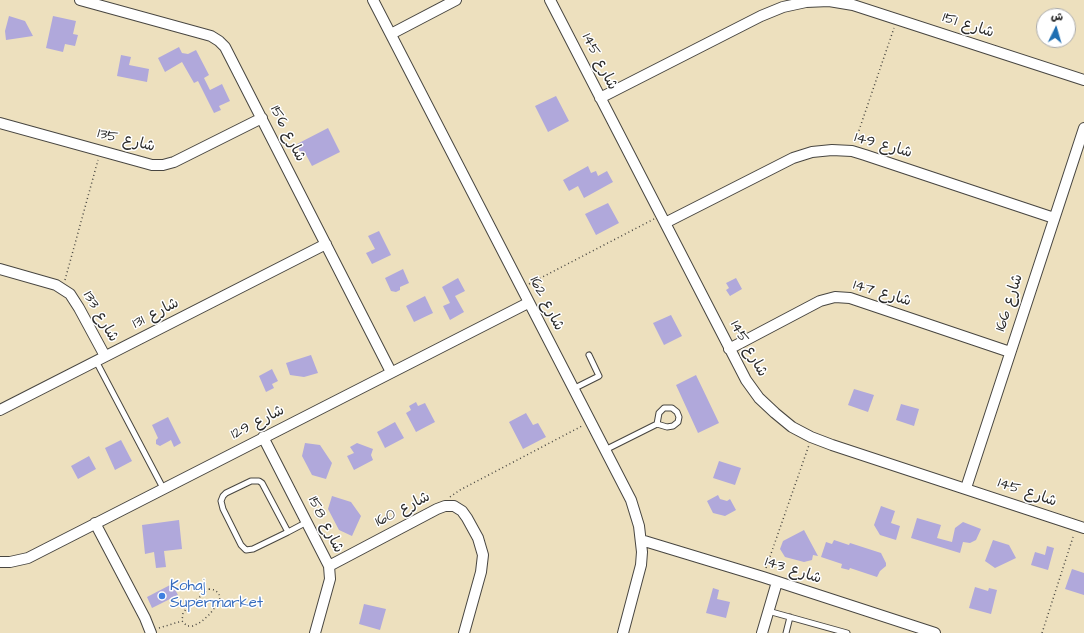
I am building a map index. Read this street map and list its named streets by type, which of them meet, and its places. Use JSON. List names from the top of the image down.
{
  "streets": {
    "street": [
      "شارع 151",
      "شارع 145",
      "شارع 156",
      "شارع 135",
      "شارع 149",
      "شارع 147",
      "شارع 166",
      "شارع 162",
      "شارع 131",
      "شارع 133",
      "شارع 129",
      "شارع 160",
      "شارع 158",
      "شارع 143"
    ]
  },
  "crossings": [
    ["شارع 151", "شارع 145"],
    ["شارع 145", "شارع 149"],
    ["شارع 145", "شارع 147"],
    ["شارع 145", "شارع 166"],
    ["شارع 156", "شارع 135"],
    ["شارع 156", "شارع 131"],
    ["شارع 156", "شارع 129"],
    ["شارع 149", "شارع 166"],
    ["شارع 147", "شارع 166"],
    ["شارع 162", "شارع 129"],
    ["شارع 162", "شارع 143"],
    ["شارع 131", "شارع 133"],
    ["شارع 129", "شارع 158"],
    ["شارع 160", "شارع 158"]
  ],
  "places": ["Kohaj Supermarket"],
  "north": "top"
}
